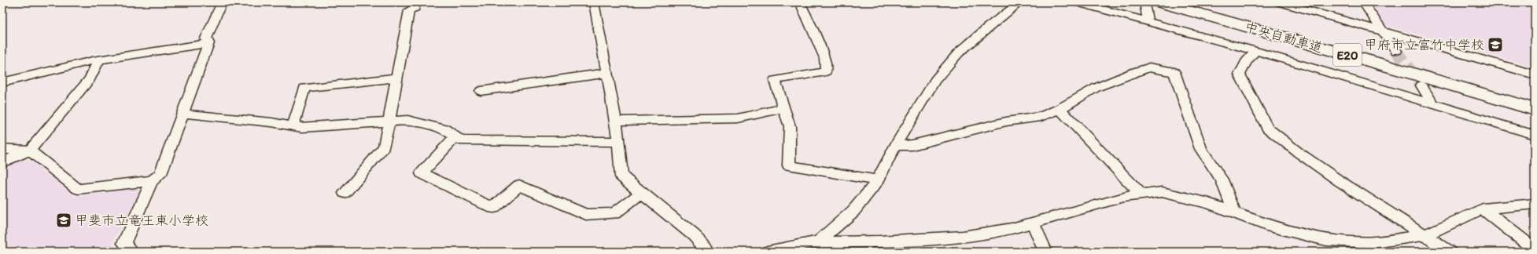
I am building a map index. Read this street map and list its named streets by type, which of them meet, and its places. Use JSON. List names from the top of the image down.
{
  "streets": {
    "highway": ["中央自動車道", "E20"]
  },
  "places": {
    "school or university": ["甲府市立富竹中学校", "甲斐市立竜王東小学校"]
  }
}
